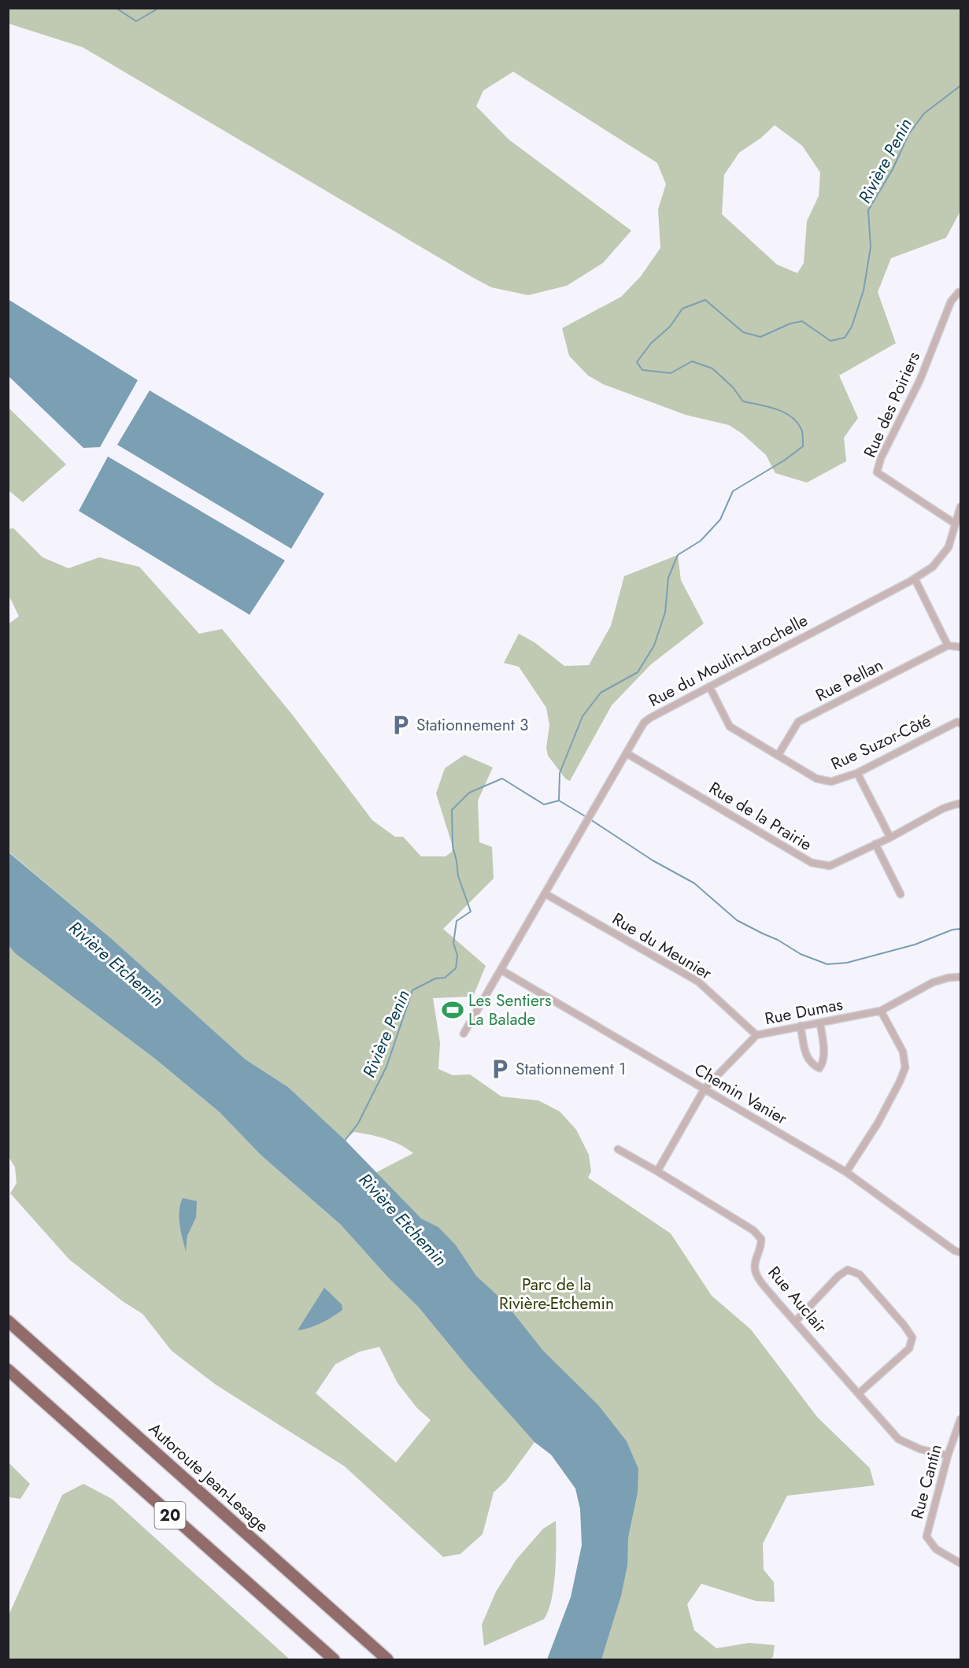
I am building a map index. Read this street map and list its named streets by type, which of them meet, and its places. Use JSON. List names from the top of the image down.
{
  "streets": {
    "highway": ["Autoroute Jean-Lesage", "20"],
    "street": [
      "Rue des Poiriers",
      "Rue du Moulin-Larochelle",
      "Rue Pellan",
      "Rue Suzor-Côté",
      "Rue de la Prairie",
      "Rue du Meunier",
      "Rue Dumas",
      "Chemin Vanier",
      "Rue Auclair",
      "Rue Cantin"
    ]
  },
  "crossings": [
    ["Rue des Poiriers", "Rue du Moulin-Larochelle"],
    ["Rue du Moulin-Larochelle", "Rue Suzor-Côté"],
    ["Rue du Moulin-Larochelle", "Rue de la Prairie"],
    ["Rue du Moulin-Larochelle", "Rue du Meunier"],
    ["Rue du Moulin-Larochelle", "Chemin Vanier"],
    ["Rue Pellan", "Rue Suzor-Côté"],
    ["Rue du Meunier", "Rue Dumas"],
    ["Rue Dumas", "Chemin Vanier"],
    ["Rue Dumas", "Rue Auclair"],
    ["Rue Auclair", "Rue Cantin"]
  ],
  "water": ["Rivière Penin", "Rivière Etchemin"],
  "parks": ["Parc de la Rivière-Etchemin"],
  "places": {
    "parking": ["Stationnement 3", "Stationnement 1"],
    "sports": ["Les Sentiers La Balade"]
  }
}
